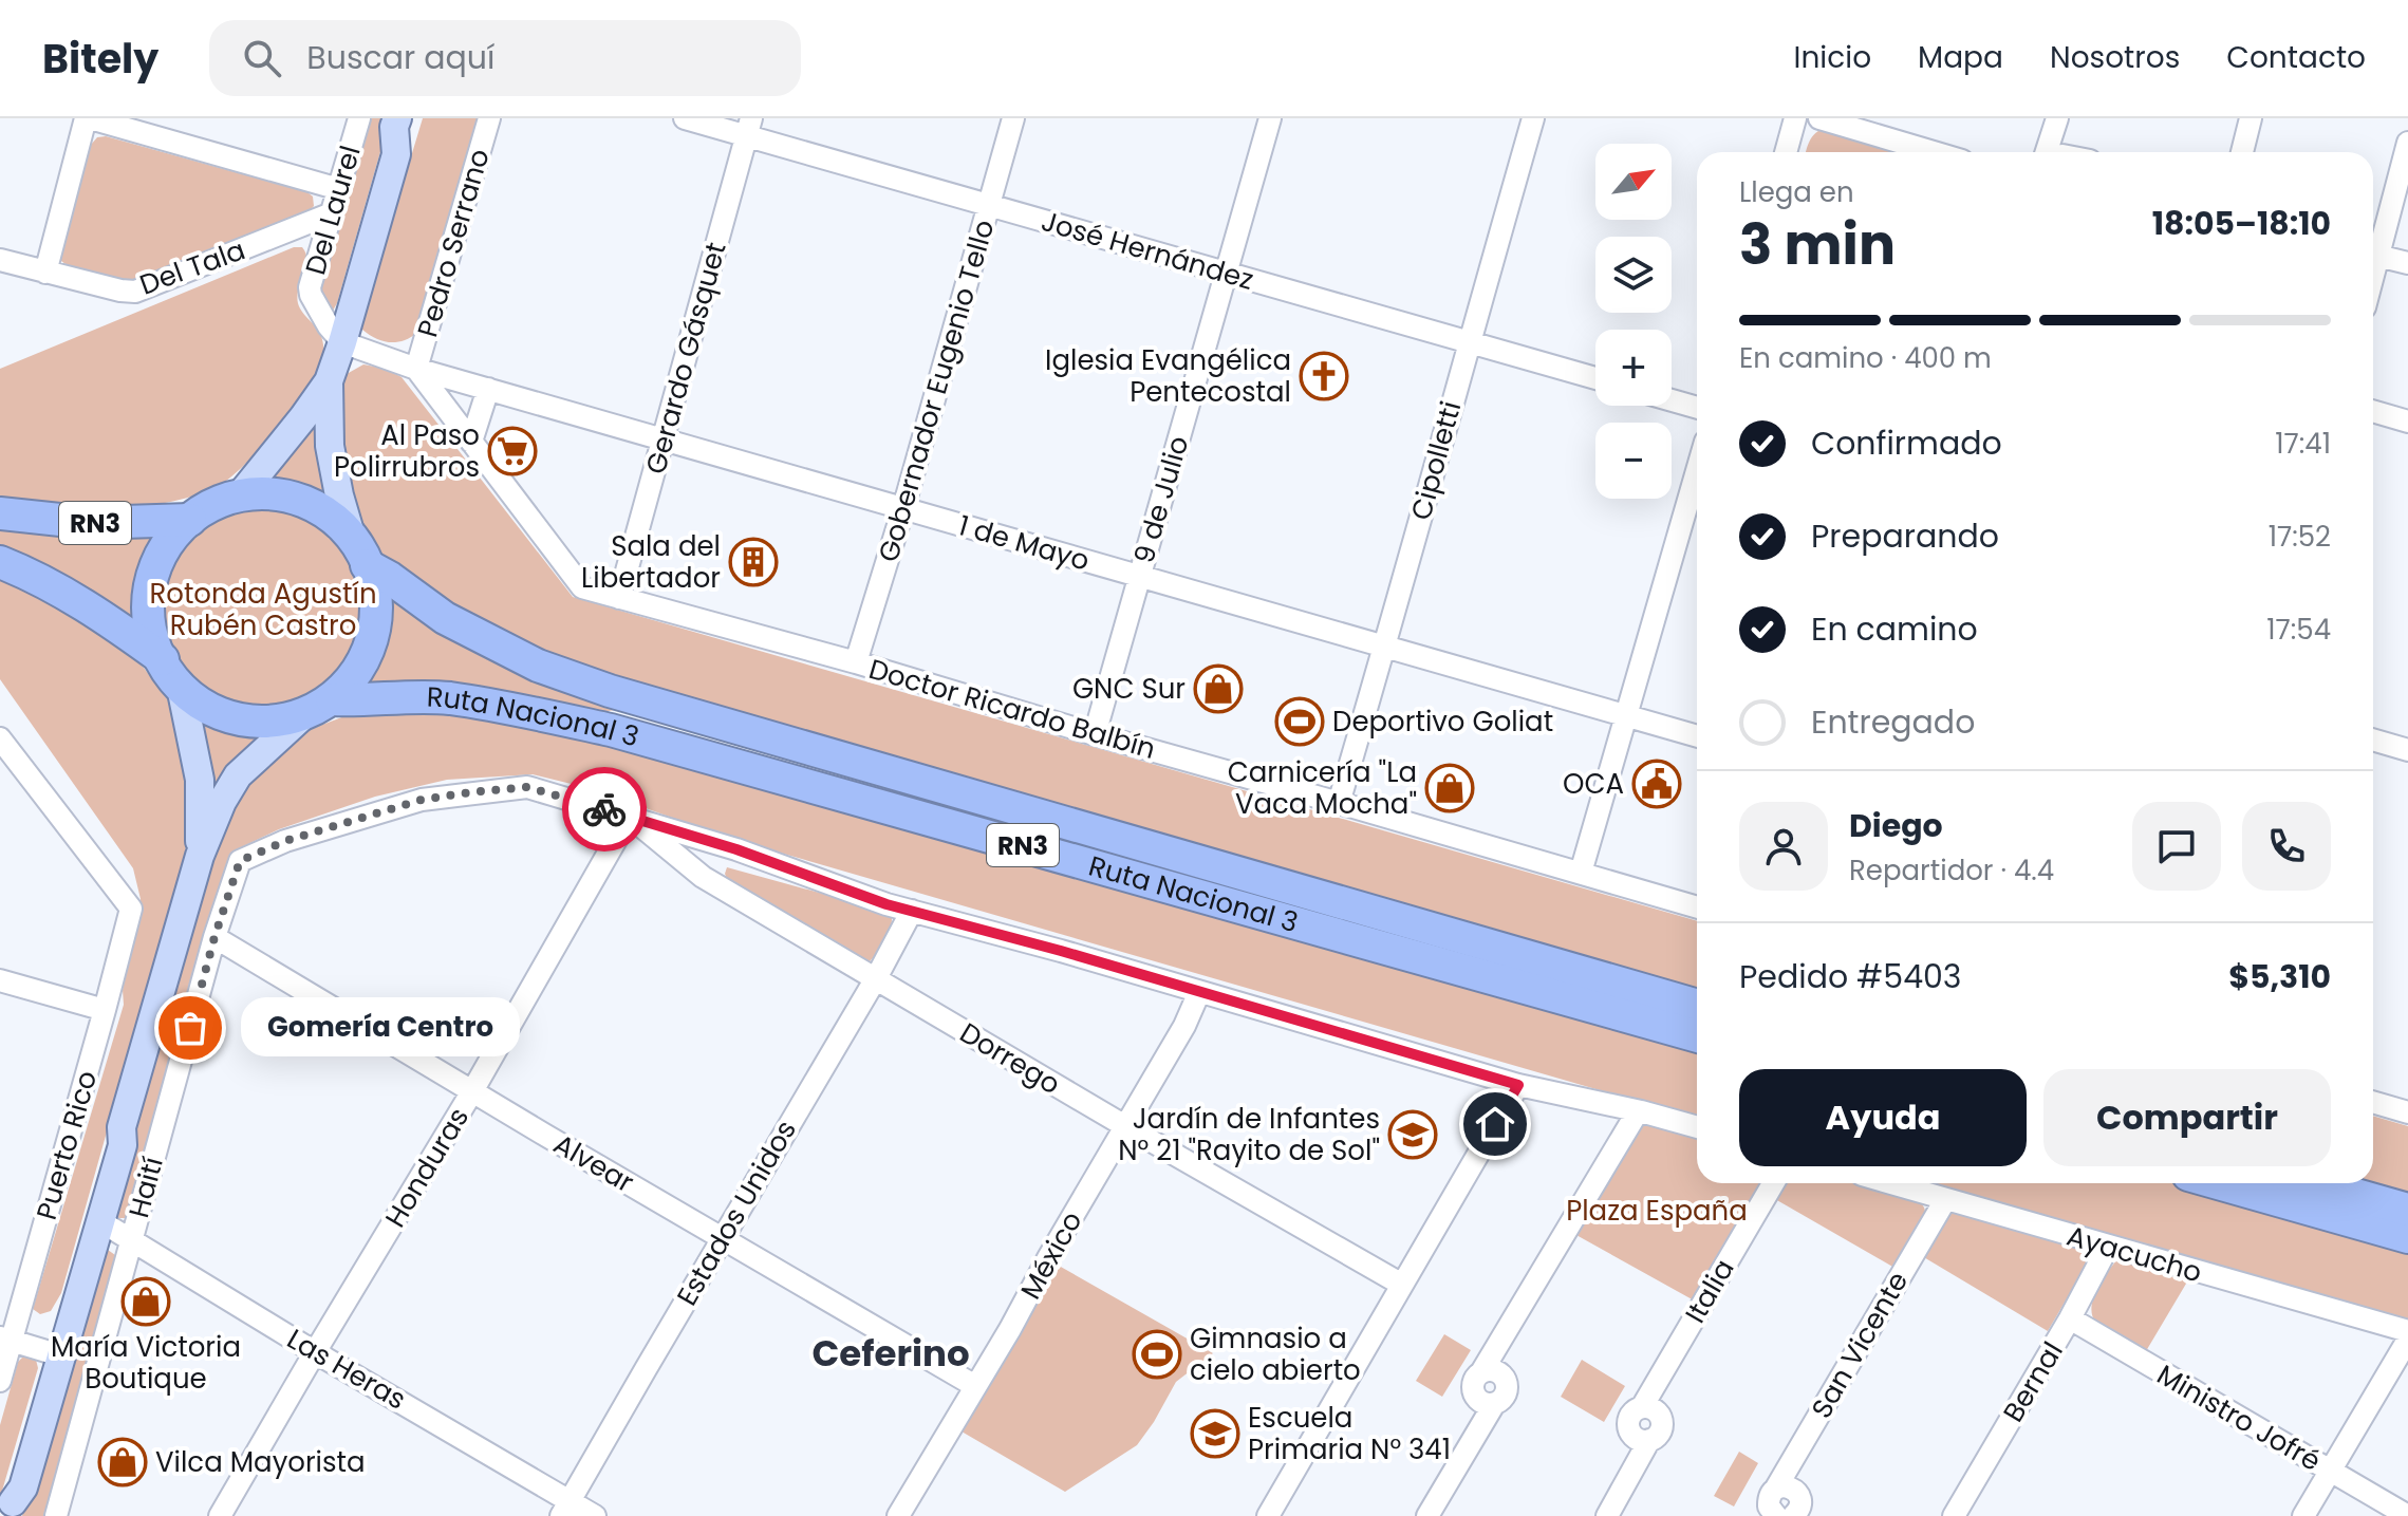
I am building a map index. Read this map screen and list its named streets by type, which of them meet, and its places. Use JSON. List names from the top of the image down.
{
  "streets": {
    "highway": ["RN3", "Ruta Nacional 3"],
    "street": [
      "Del Laurel",
      "Pedro Serrano",
      "José Hernández",
      "Del Tala",
      "Gerardo Gásquet",
      "Gobernador Eugenio Tello",
      "Cipolletti",
      "9 de Julio",
      "1 de Mayo",
      "Doctor Ricardo Balbín",
      "Dorrego",
      "Puerto Rico",
      "Alvear",
      "Honduras",
      "Haití",
      "Estados Unidos",
      "Ayacucho",
      "México",
      "Italia",
      "San Vicente",
      "Las Heras",
      "Bernal",
      "Ministro Jofré"
    ]
  },
  "crossings": [
    ["Del Laurel", "Del Tala"],
    ["Del Laurel", "1 de Mayo"],
    ["Pedro Serrano", "1 de Mayo"],
    ["Pedro Serrano", "Doctor Ricardo Balbín"],
    ["José Hernández", "Gerardo Gásquet"],
    ["José Hernández", "Gobernador Eugenio Tello"],
    ["José Hernández", "Cipolletti"],
    ["José Hernández", "9 de Julio"],
    ["Gerardo Gásquet", "1 de Mayo"],
    ["Gerardo Gásquet", "Doctor Ricardo Balbín"],
    ["Gobernador Eugenio Tello", "1 de Mayo"],
    ["Gobernador Eugenio Tello", "Doctor Ricardo Balbín"],
    ["Cipolletti", "1 de Mayo"],
    ["Cipolletti", "Doctor Ricardo Balbín"],
    ["9 de Julio", "1 de Mayo"],
    ["9 de Julio", "Doctor Ricardo Balbín"],
    ["1 de Mayo", "Doctor Ricardo Balbín"],
    ["Dorrego", "Honduras"],
    ["Dorrego", "Haití"],
    ["Dorrego", "Estados Unidos"],
    ["Dorrego", "México"],
    ["Alvear", "Honduras"],
    ["Alvear", "Haití"],
    ["Alvear", "Estados Unidos"],
    ["Alvear", "México"],
    ["Honduras", "Haití"],
    ["Honduras", "Las Heras"],
    ["Haití", "Las Heras"],
    ["Estados Unidos", "Las Heras"],
    ["Ayacucho", "San Vicente"],
    ["Ayacucho", "Bernal"],
    ["Bernal", "Ministro Jofré"]
  ],
  "districts": ["Ceferino"],
  "parks": ["Rotonda Agustín Rubén Castro", "Plaza España"],
  "places": {
    "church": ["Iglesia Evangélica Pentecostal"],
    "supermarket": ["Al Paso Polirrubros"],
    "building": ["Sala del Libertador"],
    "shop": [
      "GNC Sur",
      "Carnicería \"La Vaca Mocha\"",
      "María Victoria Boutique",
      "Vilca Mayorista"
    ],
    "sports": ["Deportivo Goliat", "Gimnasio a cielo abierto"],
    "public building": ["OCA"],
    "other": ["Gomería Centro"],
    "school or university": ["Jardín de Infantes N° 21 \"Rayito de Sol\"", "Escuela Primaria N° 341"]
  },
  "north": "top right",
  "page": {
    "header": "Bitely",
    "search": "Buscar aquí",
    "nav": [
      "Inicio",
      "Mapa",
      "Nosotros",
      "Contacto"
    ],
    "map_buttons": ["+", "−"],
    "heading": ["3 min", "Llega en", "18:05–18:10"],
    "panel": [
      "Diego",
      "Repartidor · 4.4",
      "Pedido #5403",
      "$5,310"
    ],
    "bar": "En camino · 400 m",
    "list": [
      ["Confirmado", "17:41"],
      ["Preparando", "17:52"],
      ["En camino", "17:54"],
      "Entregado"
    ],
    "bubble": "Gomería Centro",
    "buttons": ["Ayuda", "Compartir"]
  }
}
